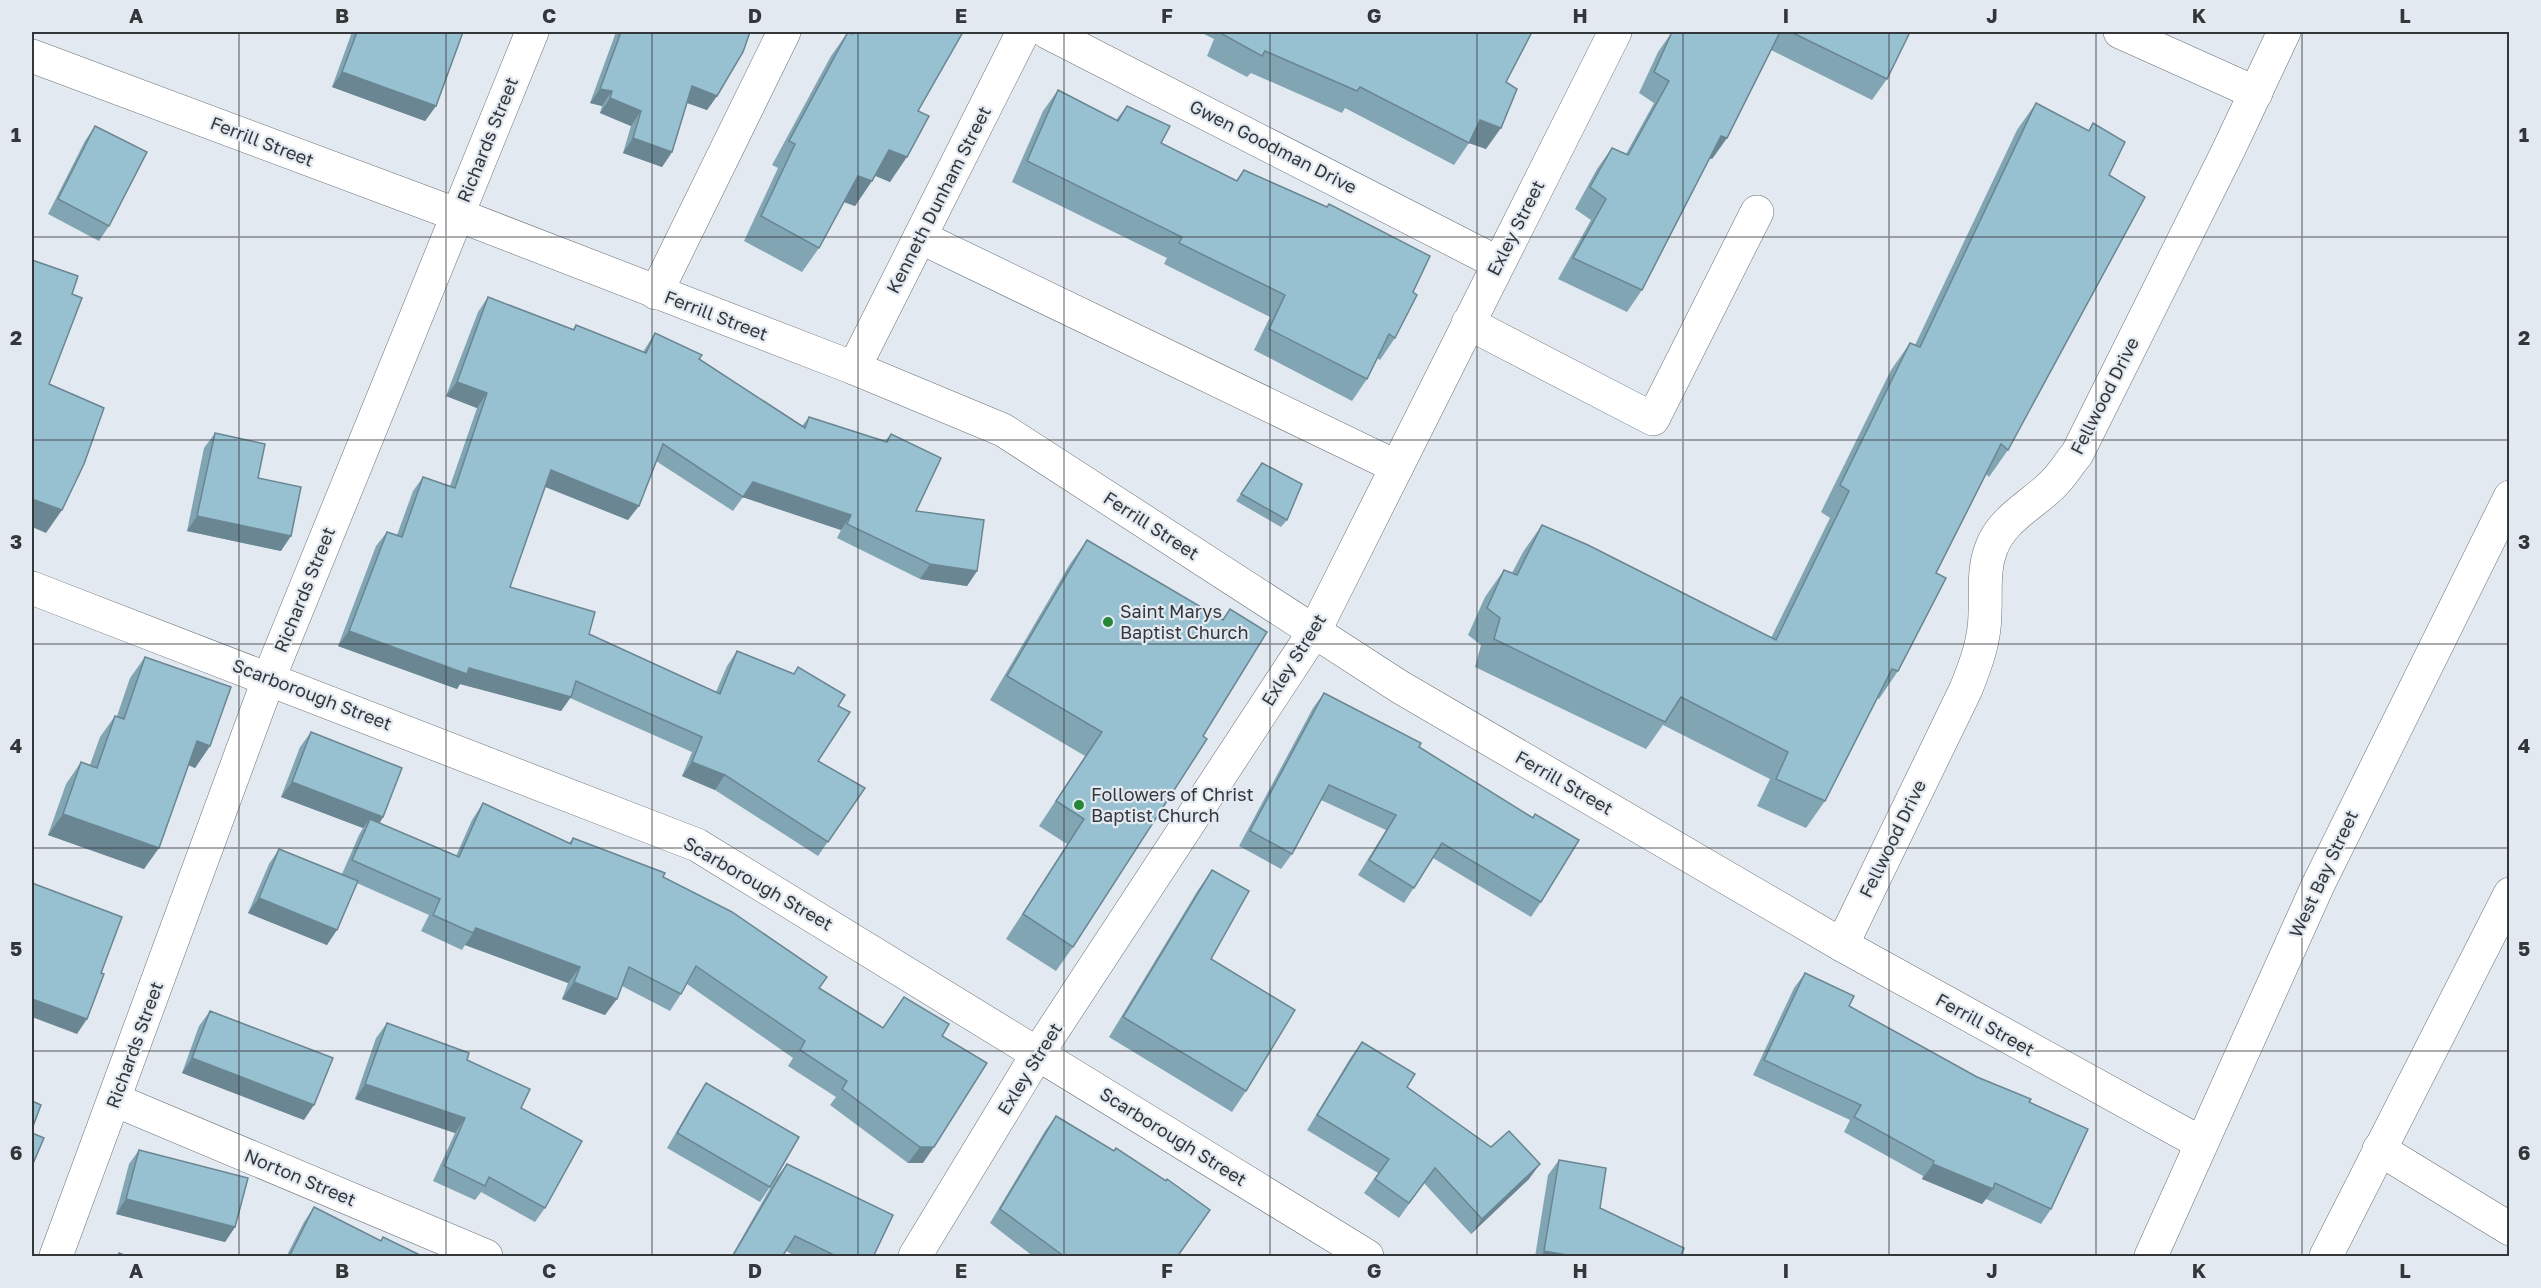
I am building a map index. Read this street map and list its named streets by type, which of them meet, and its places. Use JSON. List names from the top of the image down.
{
  "streets": {
    "street": [
      "Richards Street",
      "Ferrill Street",
      "Gwen Goodman Drive",
      "Kenneth Dunham Street",
      "Exley Street",
      "Fellwood Drive",
      "Scarborough Street",
      "West Bay Street",
      "Norton Street"
    ]
  },
  "crossings": [
    ["Richards Street", "Ferrill Street"],
    ["Richards Street", "Scarborough Street"],
    ["Richards Street", "Norton Street"],
    ["Ferrill Street", "Kenneth Dunham Street"],
    ["Ferrill Street", "Exley Street"],
    ["Ferrill Street", "Fellwood Drive"],
    ["Ferrill Street", "West Bay Street"],
    ["Gwen Goodman Drive", "Exley Street"],
    ["Exley Street", "Scarborough Street"]
  ],
  "places": ["Saint Marys Baptist Church", "Followers of Christ Baptist Church"],
  "grid": {
    "columns": [
      "A",
      "B",
      "C",
      "D",
      "E",
      "F",
      "G",
      "H",
      "I",
      "J",
      "K",
      "L"
    ],
    "rows": [
      "1",
      "2",
      "3",
      "4",
      "5",
      "6"
    ]
  }
}
